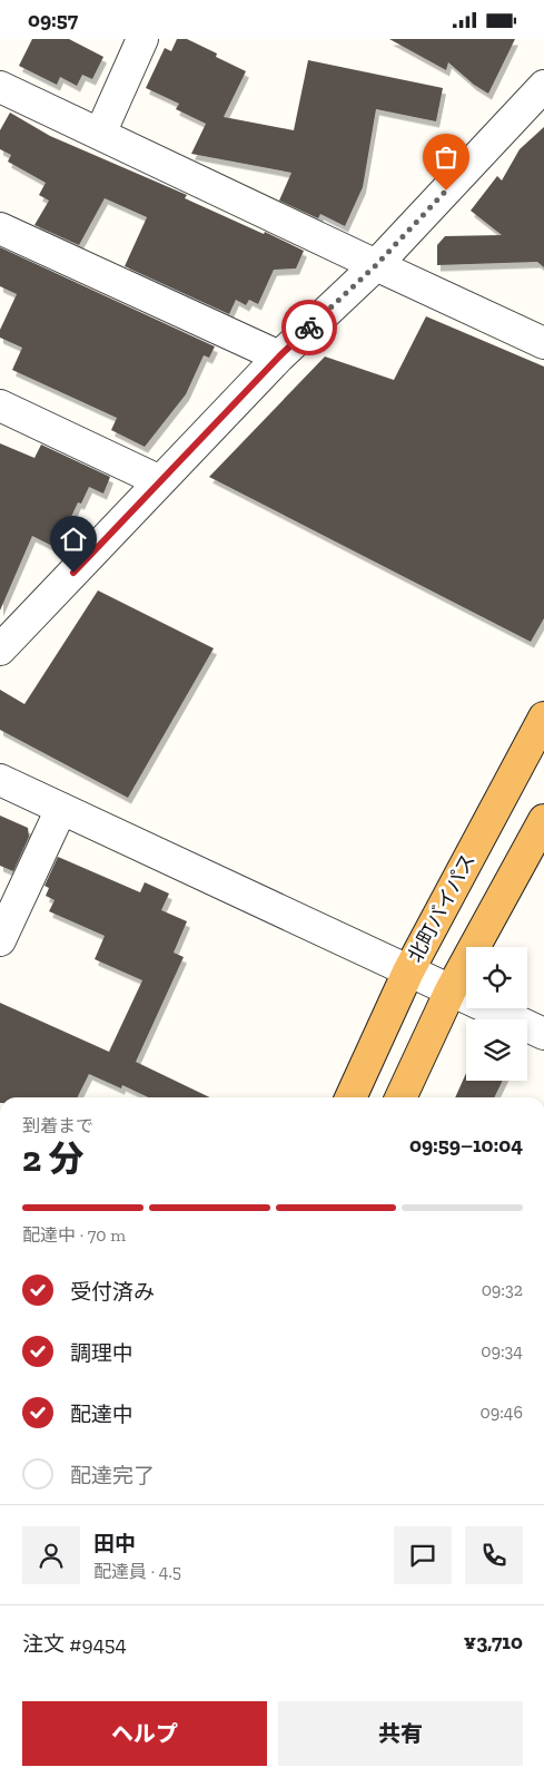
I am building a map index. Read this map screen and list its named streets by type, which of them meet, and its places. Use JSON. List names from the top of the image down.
{
  "streets": {
    "highway": ["北町バイパス"]
  },
  "page": {
    "status": "09:57",
    "heading": ["2 分", "到着まで", "09:59–10:04"],
    "panel": [
      "田中",
      "配達員 · 4.5",
      "注文 #9454",
      "¥3,710"
    ],
    "bar": "配達中 · 70 m",
    "list": [
      ["受付済み", "09:32"],
      ["調理中", "09:34"],
      ["配達中", "09:46"],
      "配達完了"
    ],
    "buttons": ["ヘルプ", "共有"]
  }
}
